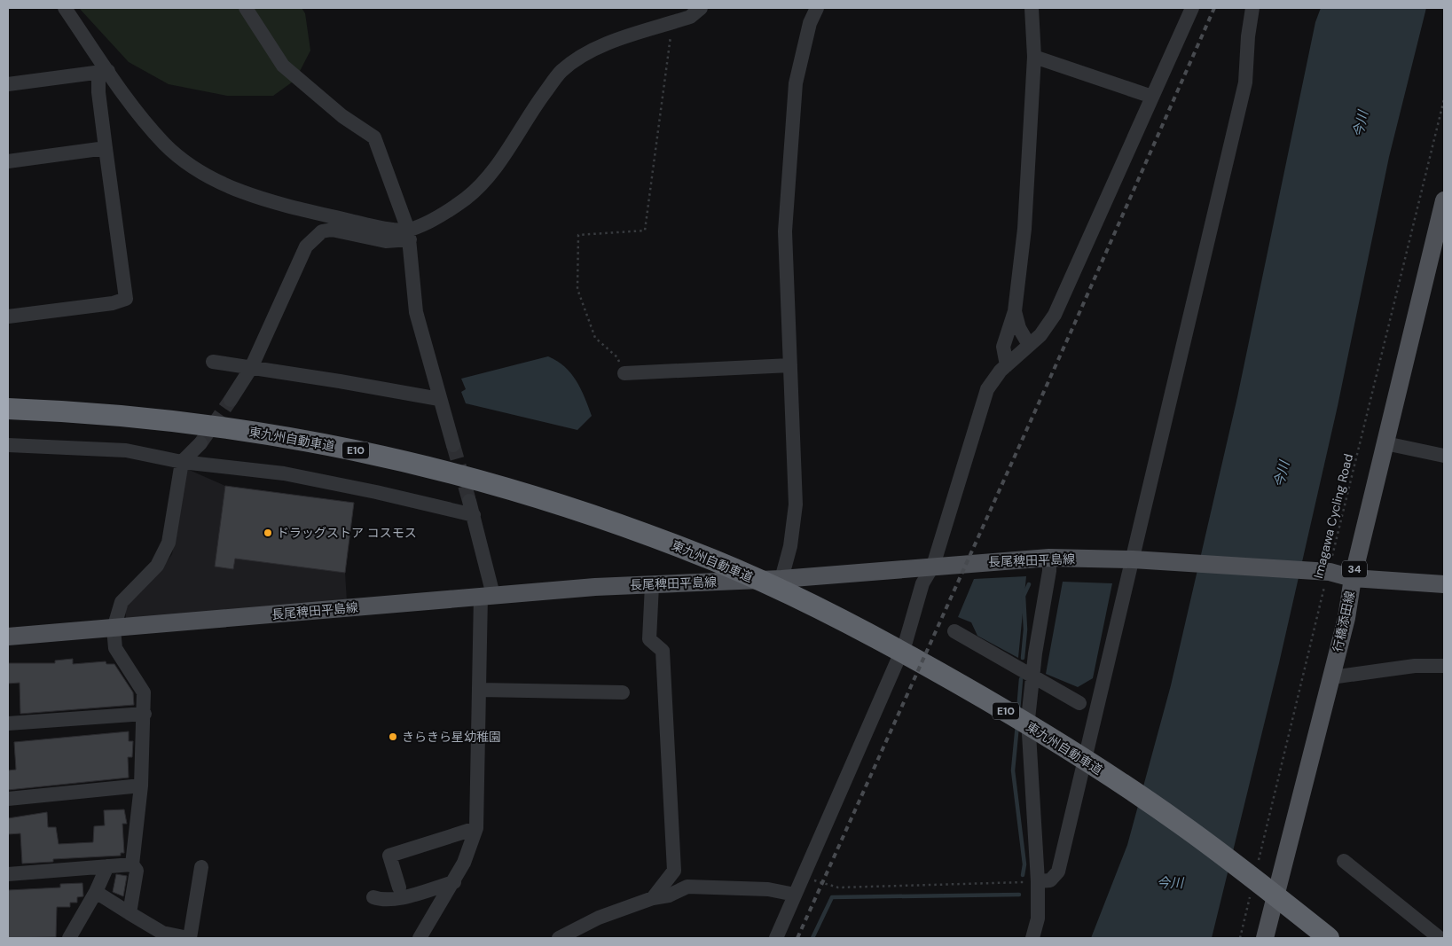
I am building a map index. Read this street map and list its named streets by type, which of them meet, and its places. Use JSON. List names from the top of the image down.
{
  "streets": {
    "highway": ["東九州自動車道", "E10"],
    "main road": ["長尾稗田平島線", "34", "行橋添田線"],
    "path": ["Imagawa Cycling Road"]
  },
  "crossings": [
    ["Imagawa Cycling Road", "長尾稗田平島線"],
    ["長尾稗田平島線", "行橋添田線"]
  ],
  "water": ["今川"],
  "places": ["ドラッグストア コスモス", "きらきら星幼稚園"]
}
